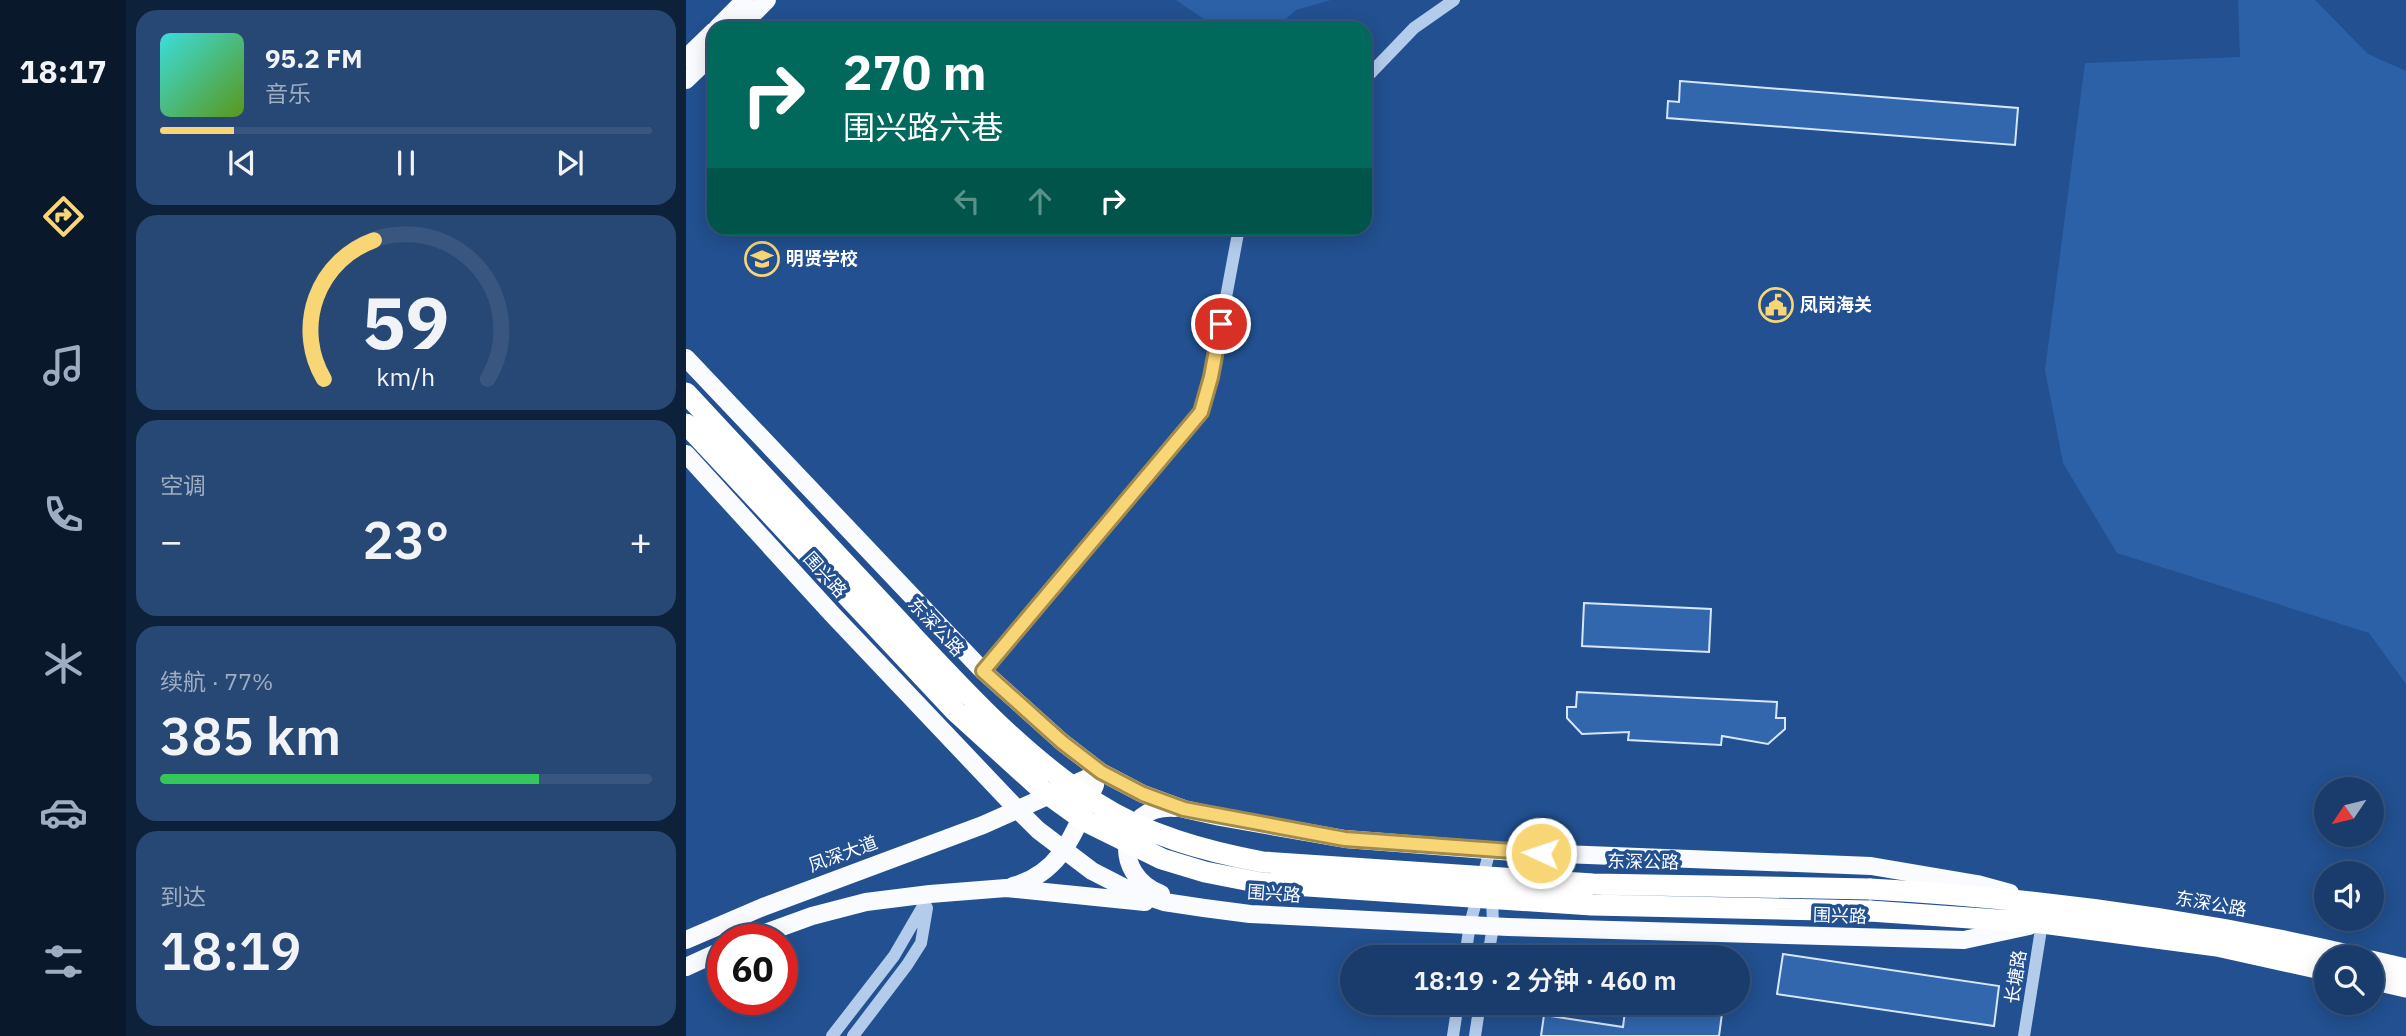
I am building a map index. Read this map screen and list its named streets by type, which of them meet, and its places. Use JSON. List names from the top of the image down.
{
  "streets": {
    "highway": ["东深公路"],
    "main road": ["围兴路", "凤深大道"],
    "street": ["长塘路"]
  },
  "crossings": [
    ["围兴路", "东深公路"],
    ["围兴路", "凤深大道"],
    ["围兴路", "长塘路"],
    ["东深公路", "长塘路"]
  ],
  "places": {
    "school or university": ["明贤学校"],
    "public building": ["凤岗海关"]
  },
  "north": "bottom left",
  "page": {
    "tabs": "18:17",
    "turn": ["270 m", "围兴路六巷"],
    "song": ["95.2 FM", "音乐"],
    "tile": [
      "空调",
      ["续航 · 77%", "385 km"],
      ["到达", "18:19"]
    ],
    "heat": ["−", "23°", "+"],
    "limit": "60",
    "trip": "18:19 · 2 分钟 · 460 m",
    "gauge": ["59", "km/h"]
  }
}
